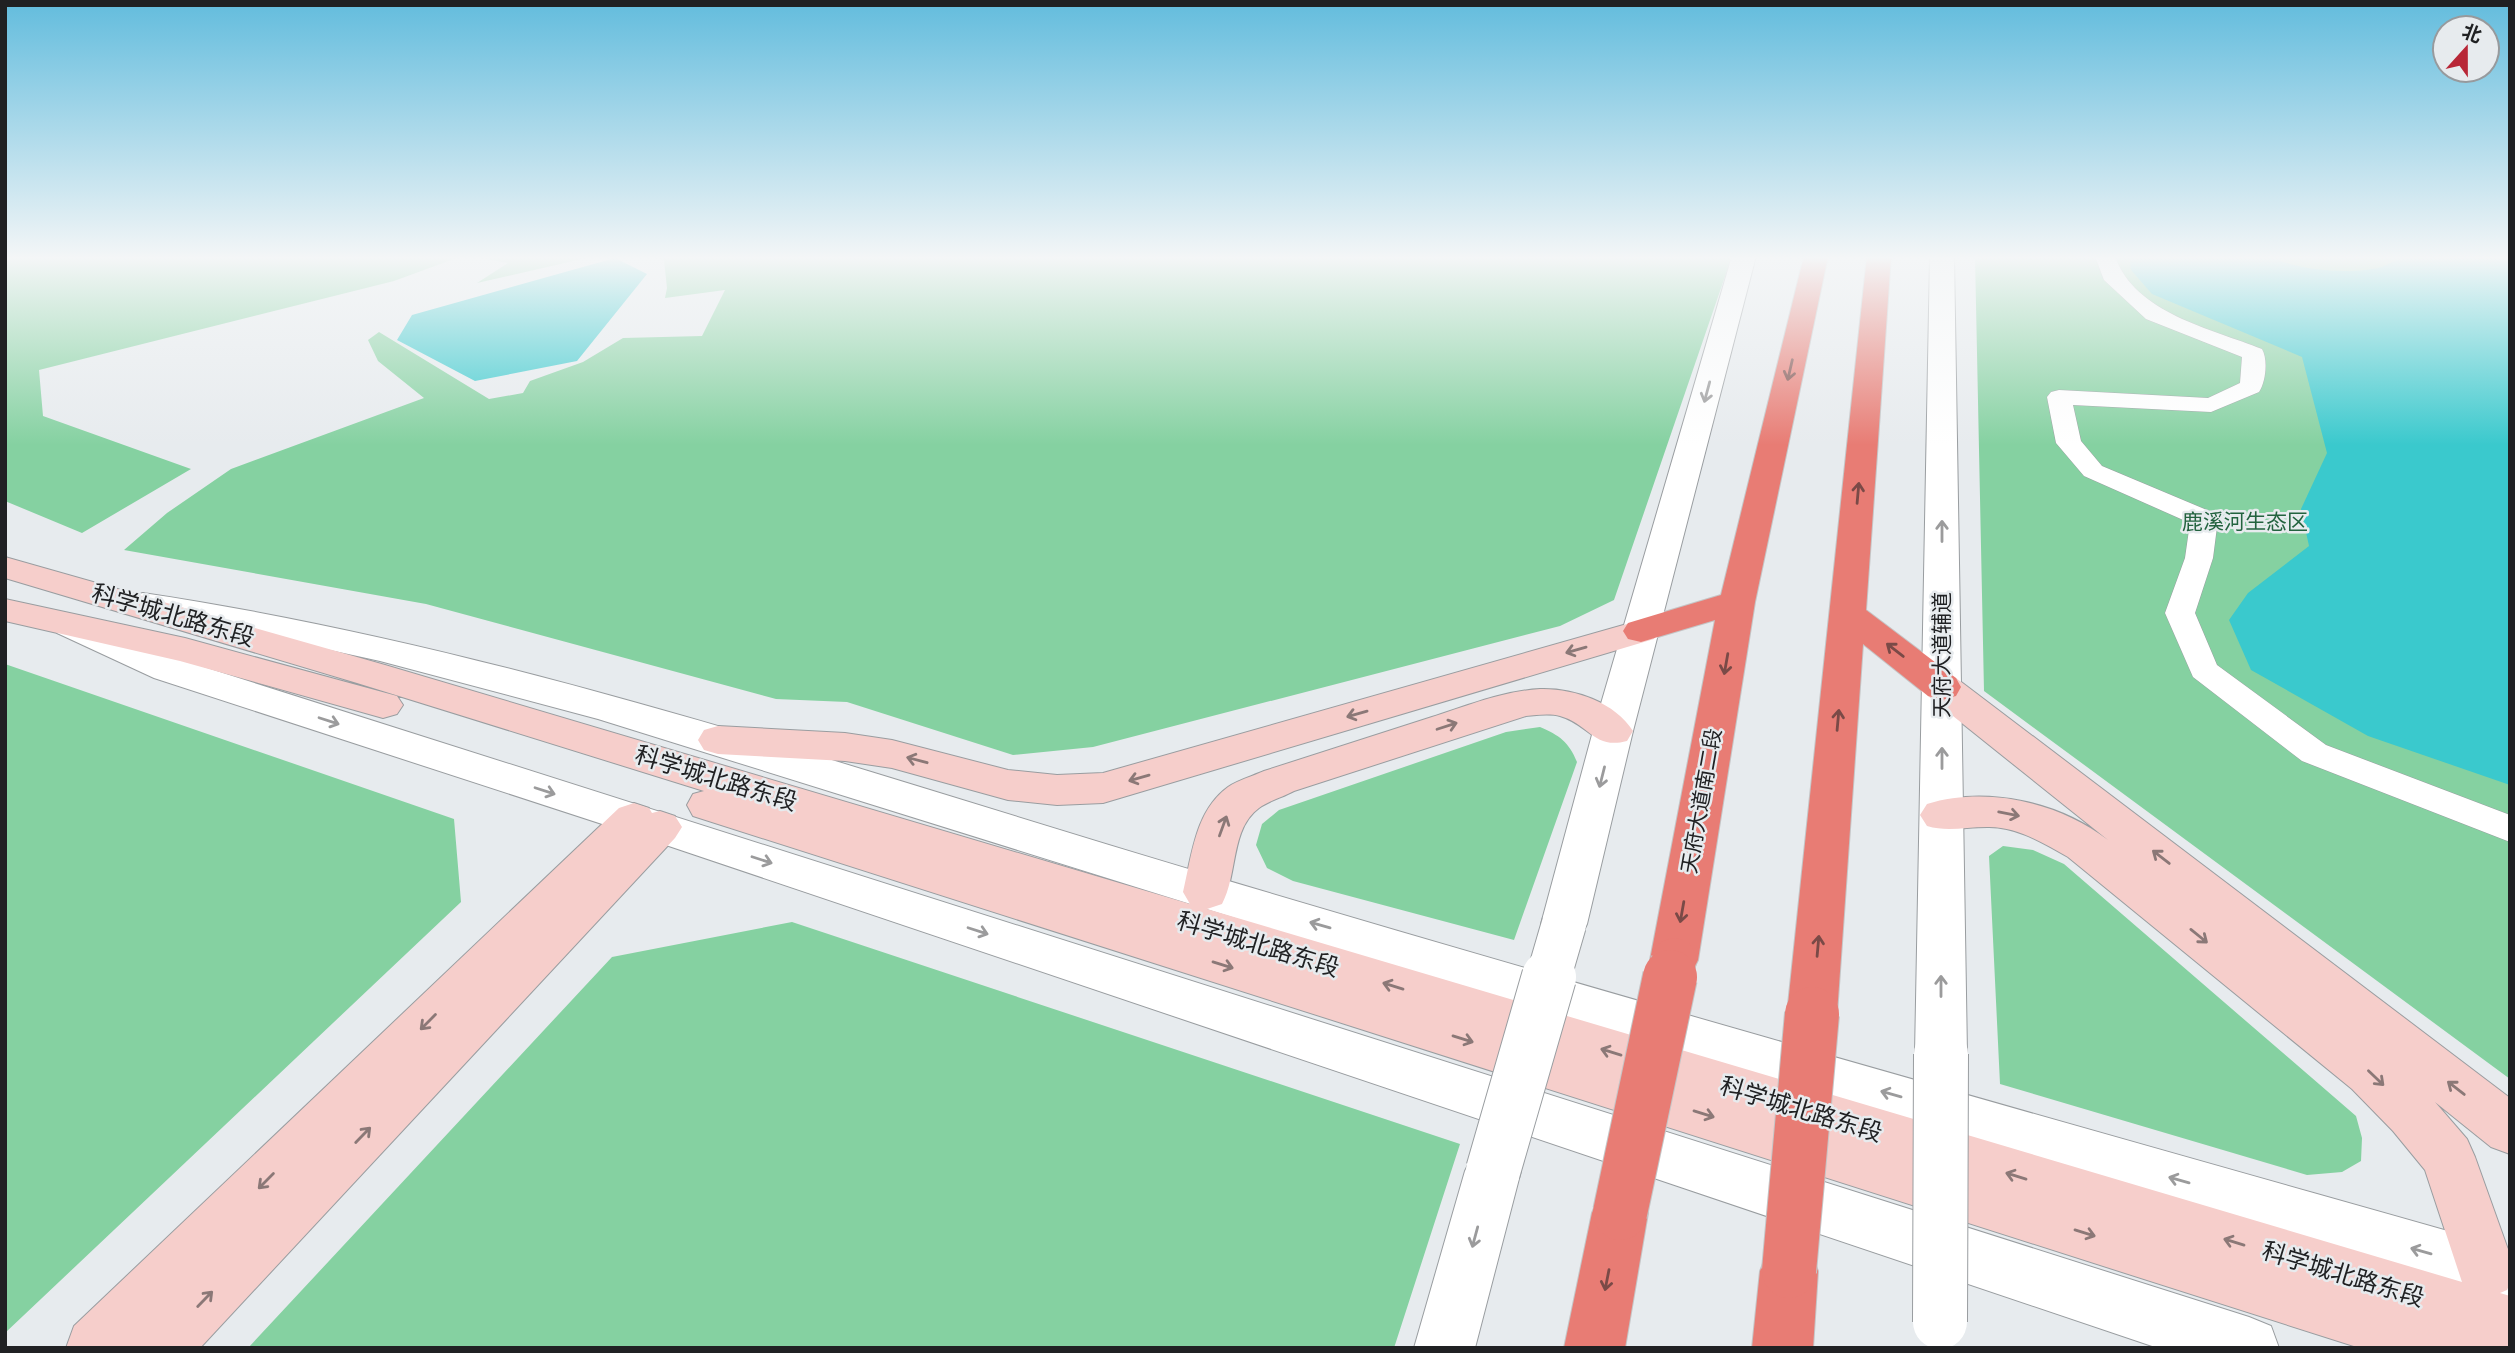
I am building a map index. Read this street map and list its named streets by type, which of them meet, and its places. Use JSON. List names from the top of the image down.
{
  "streets": {
    "highway": ["天府大道南二段"],
    "main road": ["科学城北路东段"],
    "street": ["天府大道辅道"]
  },
  "parks": ["鹿溪河生态区"],
  "north": "top"
}
